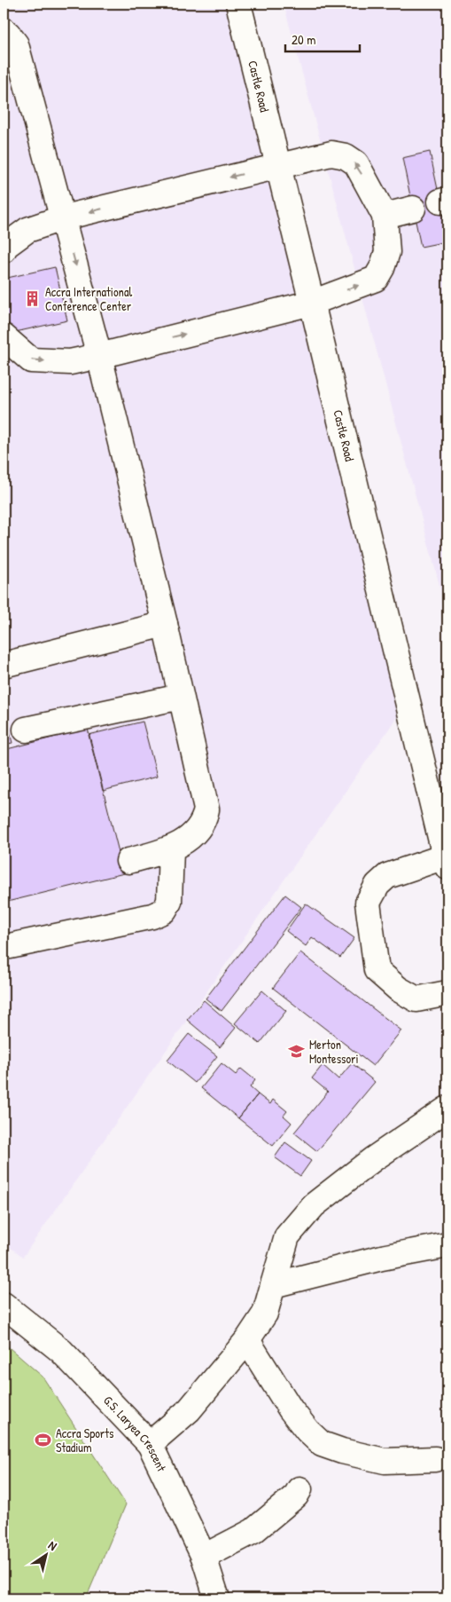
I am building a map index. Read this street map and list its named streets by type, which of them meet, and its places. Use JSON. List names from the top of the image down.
{
  "streets": {
    "main road": ["Castle Road", "G.S. Laryea Crescent"]
  },
  "places": {
    "building": ["Accra International Conference Center"],
    "school or university": ["Merton Montessori"],
    "sports": ["Accra Sports Stadium"]
  },
  "scale_bar": "20 m",
  "north": "top right"
}
